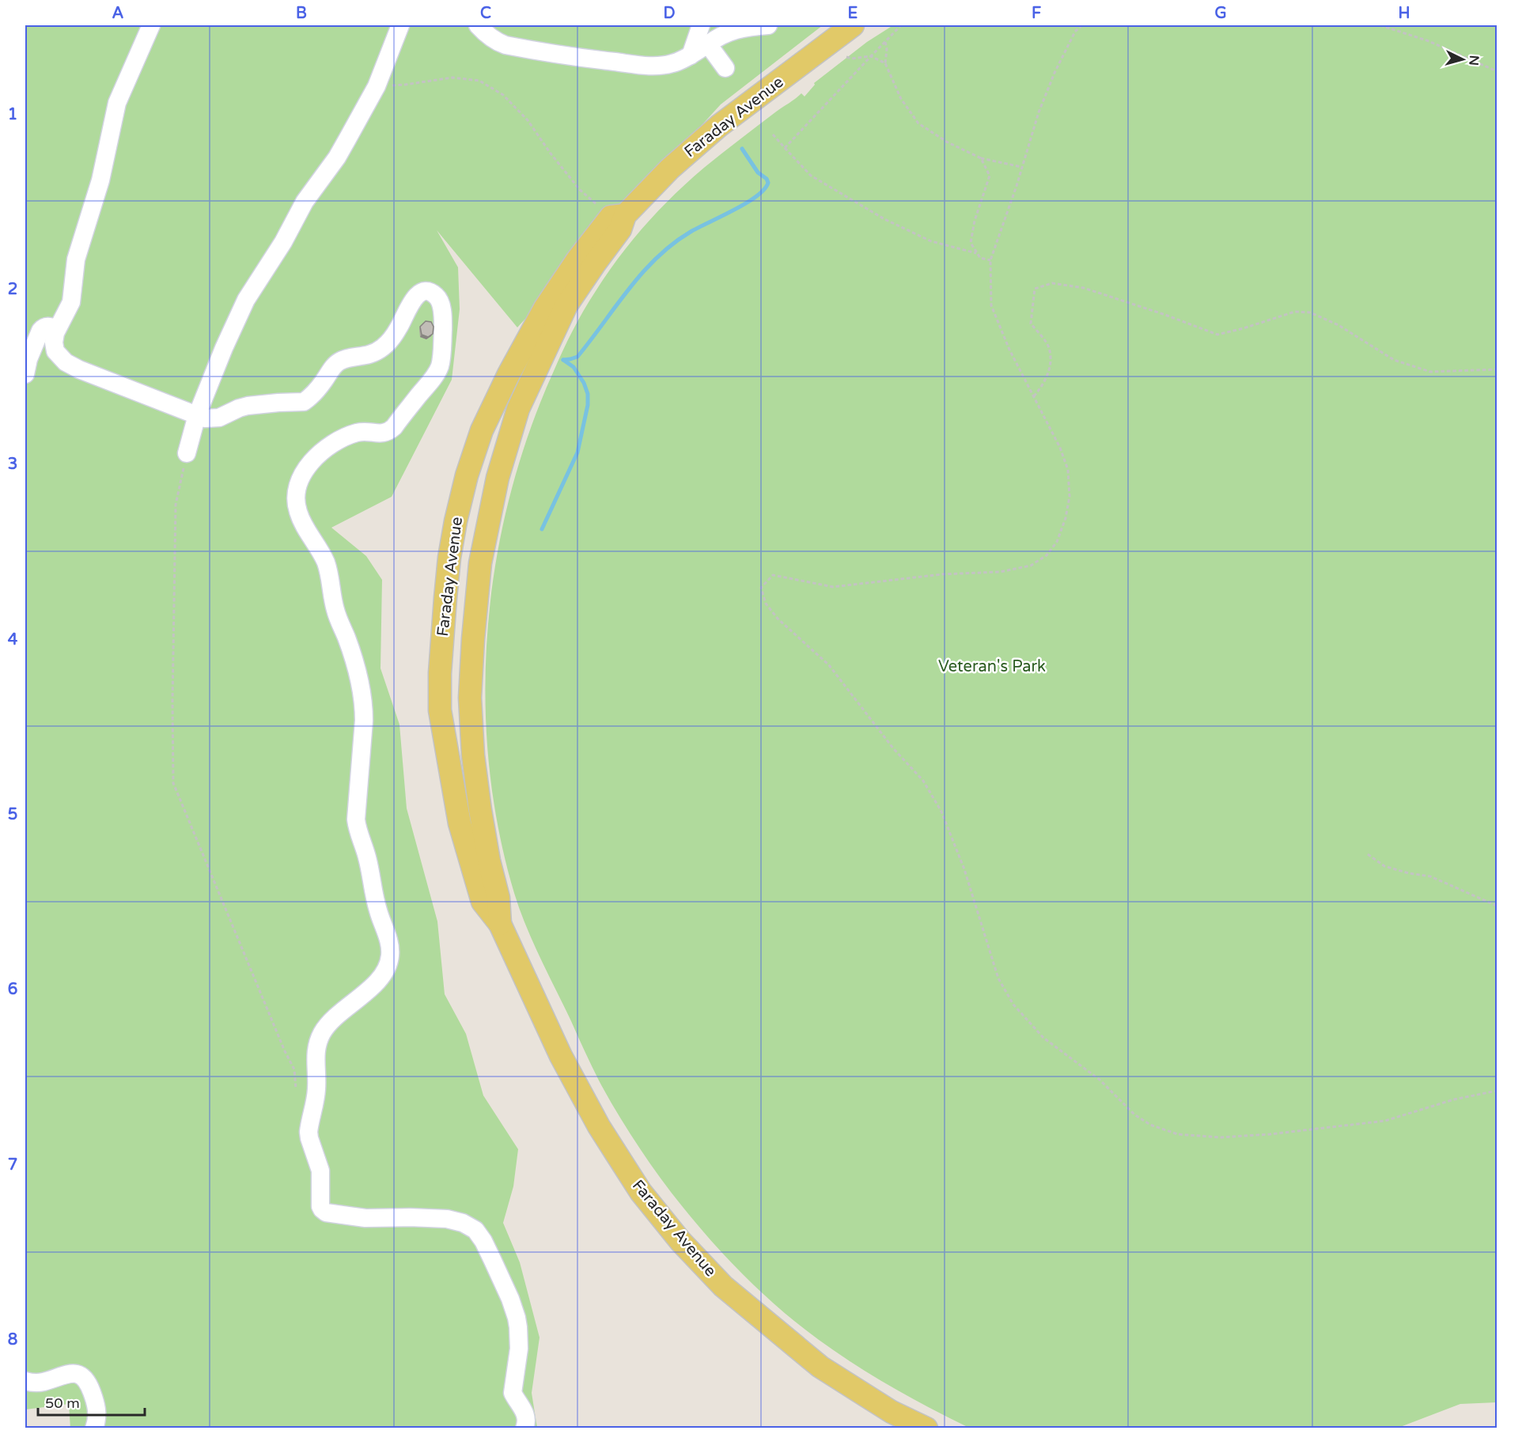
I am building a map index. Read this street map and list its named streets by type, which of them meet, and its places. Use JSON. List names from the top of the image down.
{
  "streets": {
    "main road": ["Faraday Avenue"]
  },
  "parks": ["Veteran's Park"],
  "scale_bar": "50 m",
  "north": "right",
  "grid": {
    "columns": [
      "A",
      "B",
      "C",
      "D",
      "E",
      "F",
      "G",
      "H"
    ],
    "rows": [
      "1",
      "2",
      "3",
      "4",
      "5",
      "6",
      "7",
      "8"
    ]
  }
}
